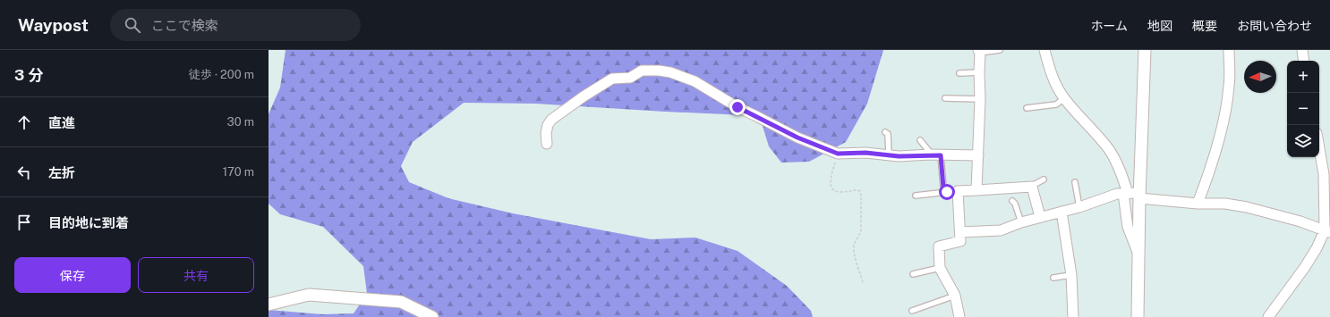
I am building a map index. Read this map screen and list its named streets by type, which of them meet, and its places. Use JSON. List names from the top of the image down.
{
  "north": "left",
  "page": {
    "header": "Waypost",
    "search": "ここで検索",
    "nav": [
      "ホーム",
      "地図",
      "概要",
      "お問い合わせ"
    ],
    "heading": ["3 分", "徒歩 · 200 m"],
    "map_buttons": ["+", "−"],
    "list": [
      ["直進", "30 m"],
      ["左折", "170 m"],
      "目的地に到着"
    ],
    "buttons": ["保存", "共有"]
  }
}
